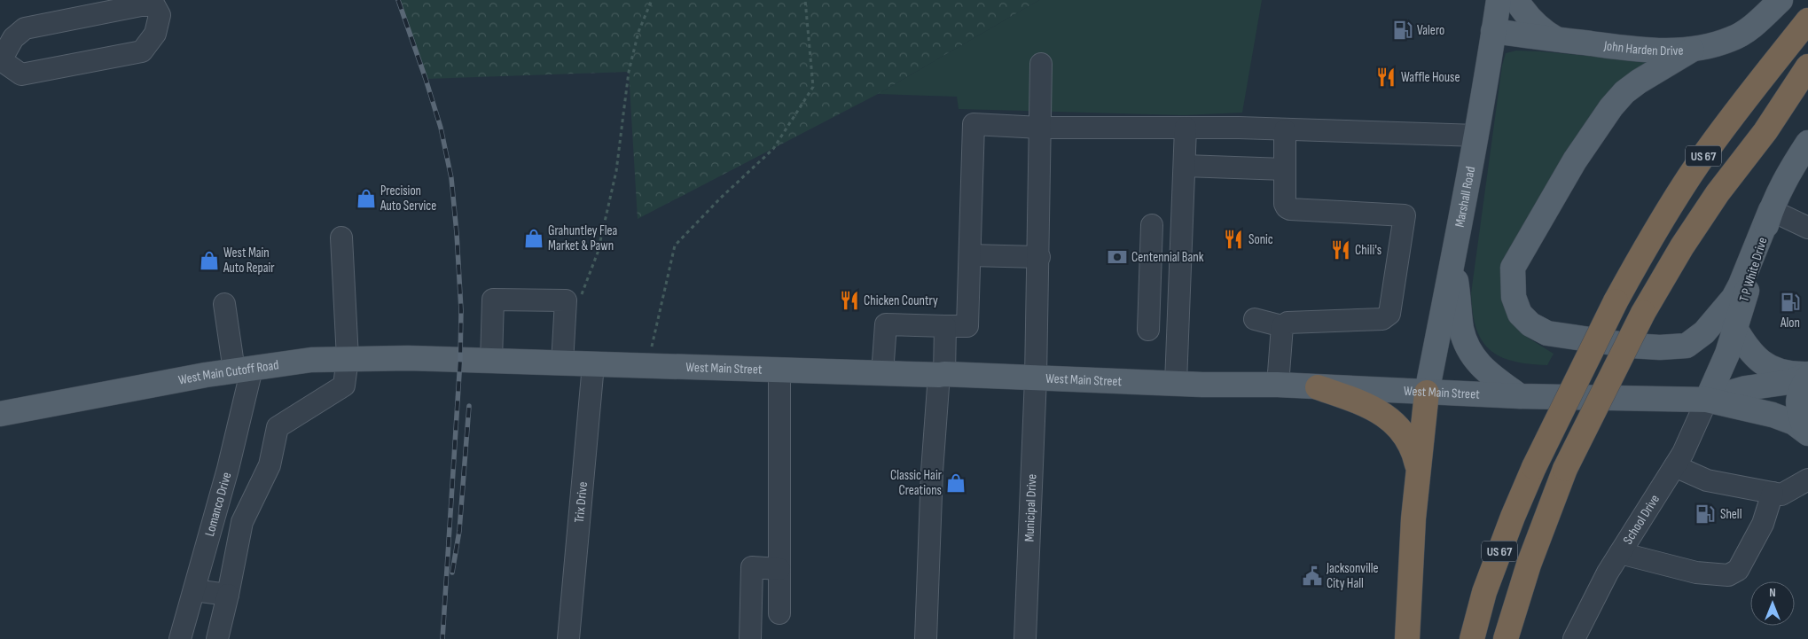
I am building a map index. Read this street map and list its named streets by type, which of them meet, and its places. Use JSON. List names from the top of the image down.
{
  "streets": {
    "highway": ["US 67"],
    "main road": [
      "John Harden Drive",
      "Marshall Road",
      "T P White Drive",
      "West Main Street",
      "West Main Cutoff Road"
    ],
    "street": [
      "Trix Drive",
      "Lomanco Drive",
      "Municipal Drive",
      "School Drive"
    ]
  },
  "crossings": [
    ["John Harden Drive", "Marshall Road"],
    ["Marshall Road", "West Main Street"],
    ["T P White Drive", "West Main Street"],
    ["T P White Drive", "School Drive"],
    ["West Main Street", "West Main Cutoff Road"],
    ["West Main Street", "Trix Drive"],
    ["West Main Street", "Municipal Drive"],
    ["West Main Street", "School Drive"],
    ["West Main Cutoff Road", "Lomanco Drive"]
  ],
  "places": {
    "fuel station": ["Valero", "Alon", "Shell"],
    "restaurant": [
      "Waffle House",
      "Sonic",
      "Chili's",
      "Chicken Country"
    ],
    "shop": [
      "Precision Auto Service",
      "Grahuntley Flea Market & Pawn",
      "West Main Auto Repair",
      "Classic Hair Creations"
    ],
    "bank": ["Centennial Bank"],
    "public building": ["Jacksonville City Hall"]
  },
  "north": "top"
}
